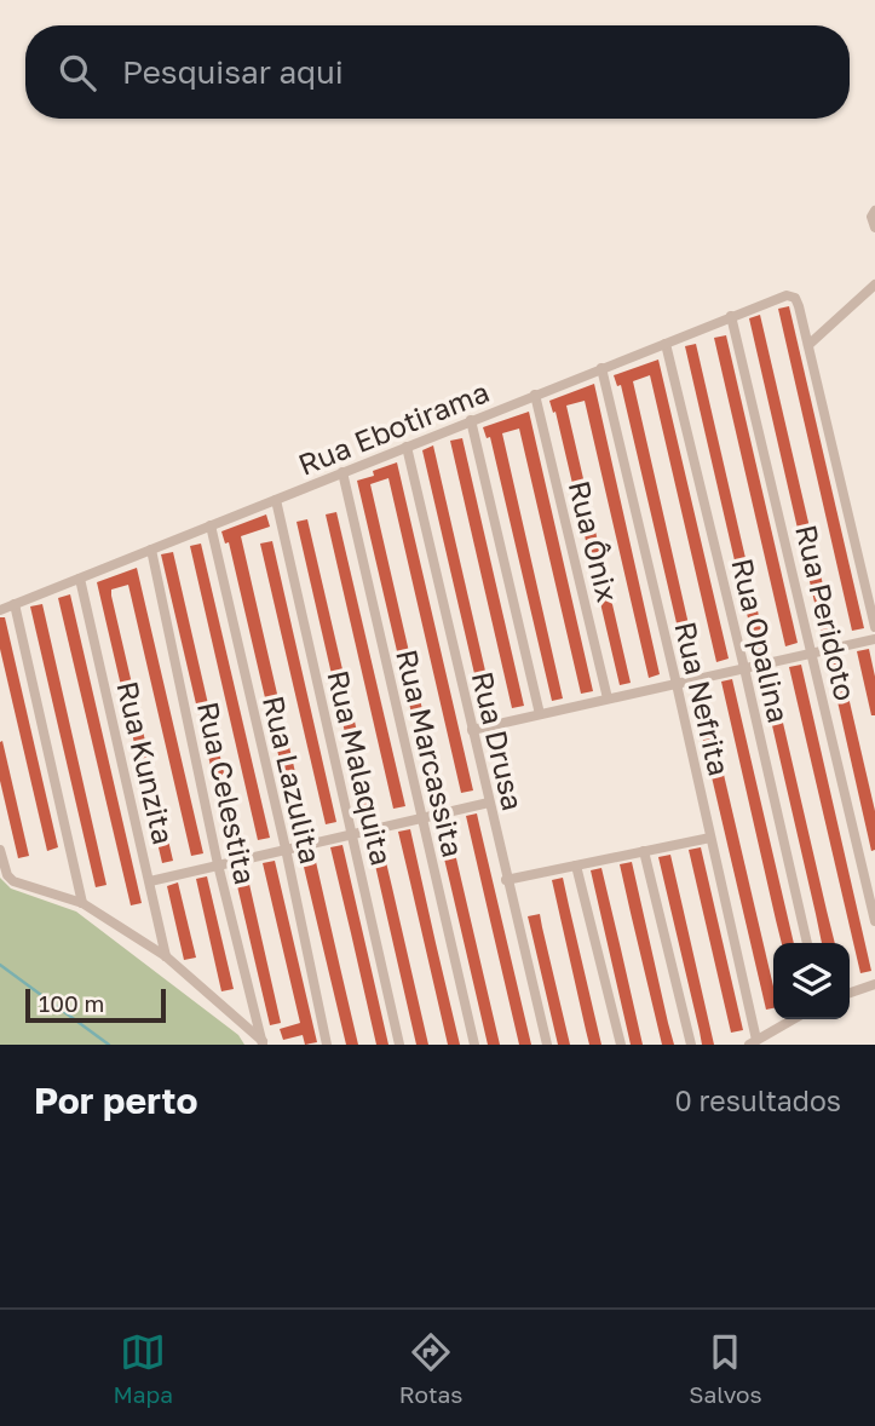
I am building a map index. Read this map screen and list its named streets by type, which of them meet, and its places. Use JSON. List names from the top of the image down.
{
  "streets": {
    "street": [
      "Rua Ebotirama",
      "Rua Ônix",
      "Rua Peridoto",
      "Rua Opalina",
      "Rua Nefrita",
      "Rua Drusa",
      "Rua Marcassita",
      "Rua Kunzita",
      "Rua Malaquita",
      "Rua Lazulita",
      "Rua Celestita"
    ]
  },
  "crossings": [
    ["Rua Ebotirama", "Rua Ônix"],
    ["Rua Ebotirama", "Rua Peridoto"],
    ["Rua Ebotirama", "Rua Opalina"],
    ["Rua Ebotirama", "Rua Nefrita"],
    ["Rua Ebotirama", "Rua Drusa"],
    ["Rua Ebotirama", "Rua Marcassita"],
    ["Rua Ebotirama", "Rua Kunzita"],
    ["Rua Ebotirama", "Rua Malaquita"],
    ["Rua Ebotirama", "Rua Lazulita"],
    ["Rua Ebotirama", "Rua Celestita"]
  ],
  "scale_bar": "100 m",
  "page": {
    "search": "Pesquisar aqui",
    "scale": "100 m",
    "heading": ["Por perto", "0 resultados"],
    "nav": ["Mapa", "Rotas", "Salvos"]
  }
}
